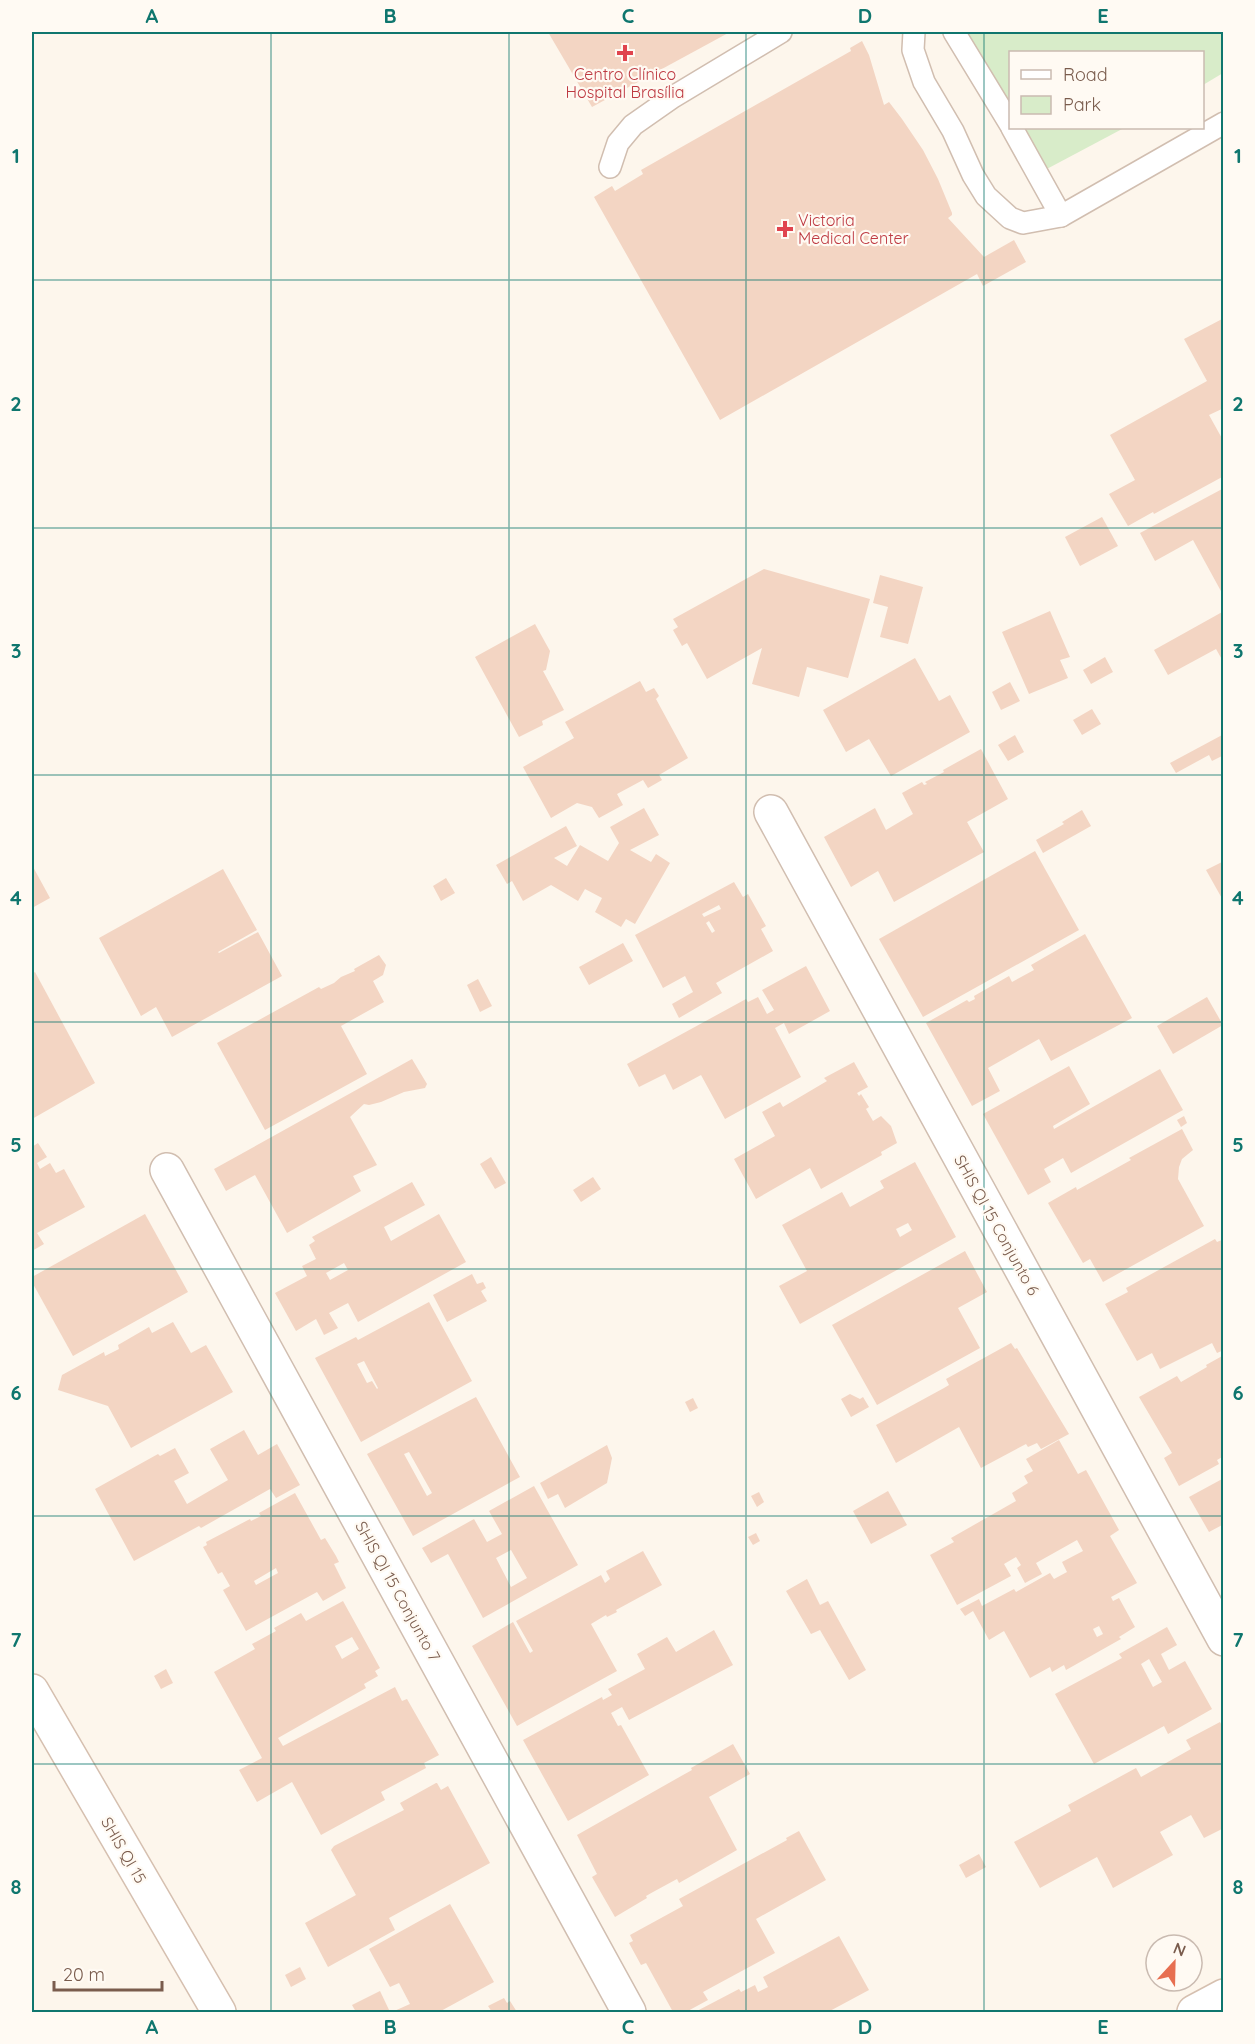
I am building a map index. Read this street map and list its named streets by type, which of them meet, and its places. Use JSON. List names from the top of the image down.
{
  "streets": {
    "street": ["SHIS QI 15 Conjunto 6", "SHIS QI 15 Conjunto 7", "SHIS QI 15"]
  },
  "places": {
    "health": ["Centro Clínico Hospital Brasília", "Victoria Medical Center"]
  },
  "legend": ["Road", "Park"],
  "scale_bar": "20 m",
  "north": "top",
  "grid": {
    "columns": [
      "A",
      "B",
      "C",
      "D",
      "E"
    ],
    "rows": [
      "1",
      "2",
      "3",
      "4",
      "5",
      "6",
      "7",
      "8"
    ]
  }
}
